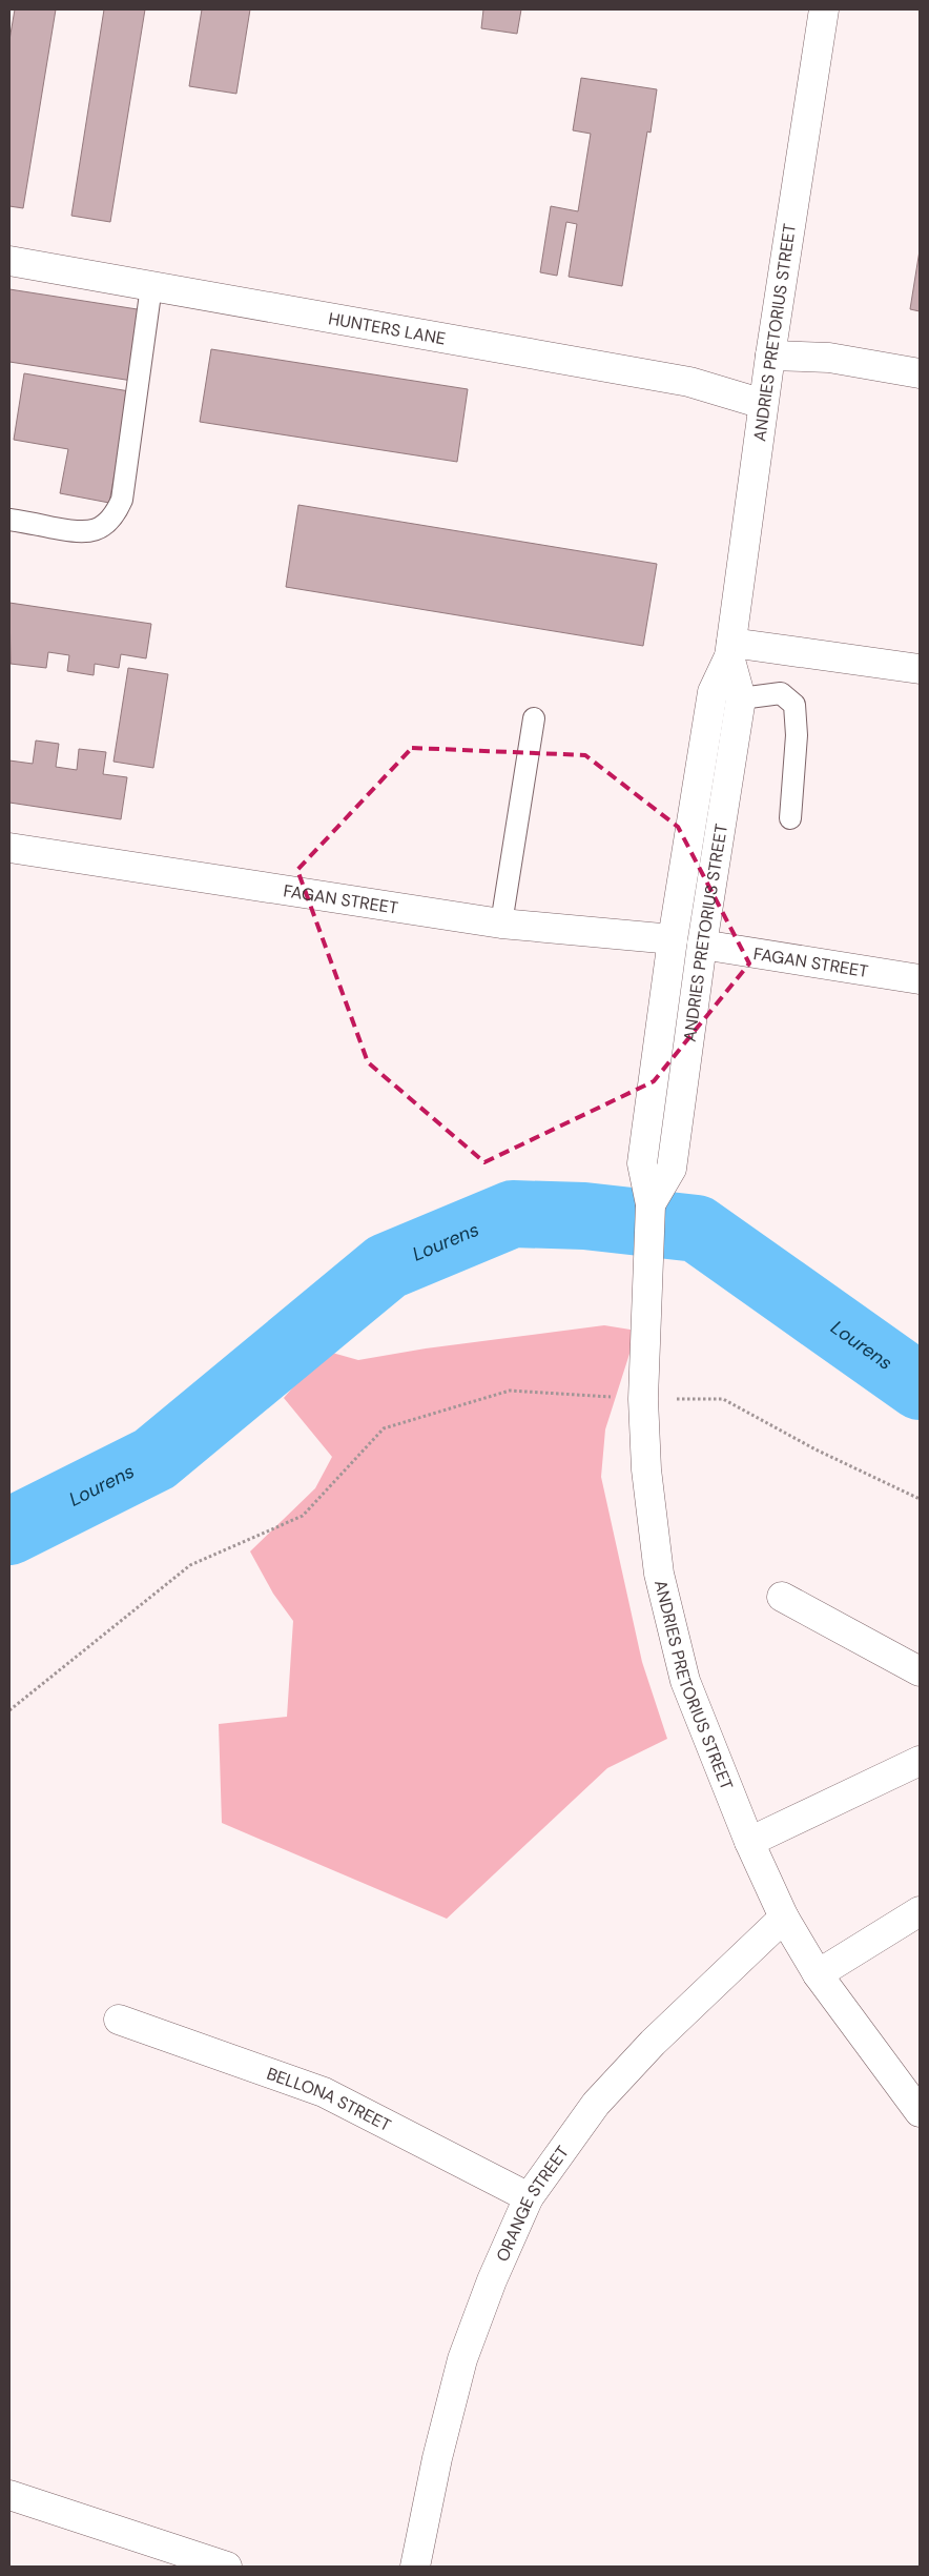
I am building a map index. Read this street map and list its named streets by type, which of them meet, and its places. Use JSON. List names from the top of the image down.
{
  "streets": {
    "street": [
      "HUNTERS LANE",
      "ANDRIES PRETORIUS STREET",
      "FAGAN STREET",
      "BELLONA STREET",
      "ORANGE STREET"
    ]
  },
  "crossings": [
    ["HUNTERS LANE", "ANDRIES PRETORIUS STREET"],
    ["ANDRIES PRETORIUS STREET", "FAGAN STREET"],
    ["ANDRIES PRETORIUS STREET", "ORANGE STREET"],
    ["BELLONA STREET", "ORANGE STREET"]
  ],
  "water": ["Lourens"]
}
